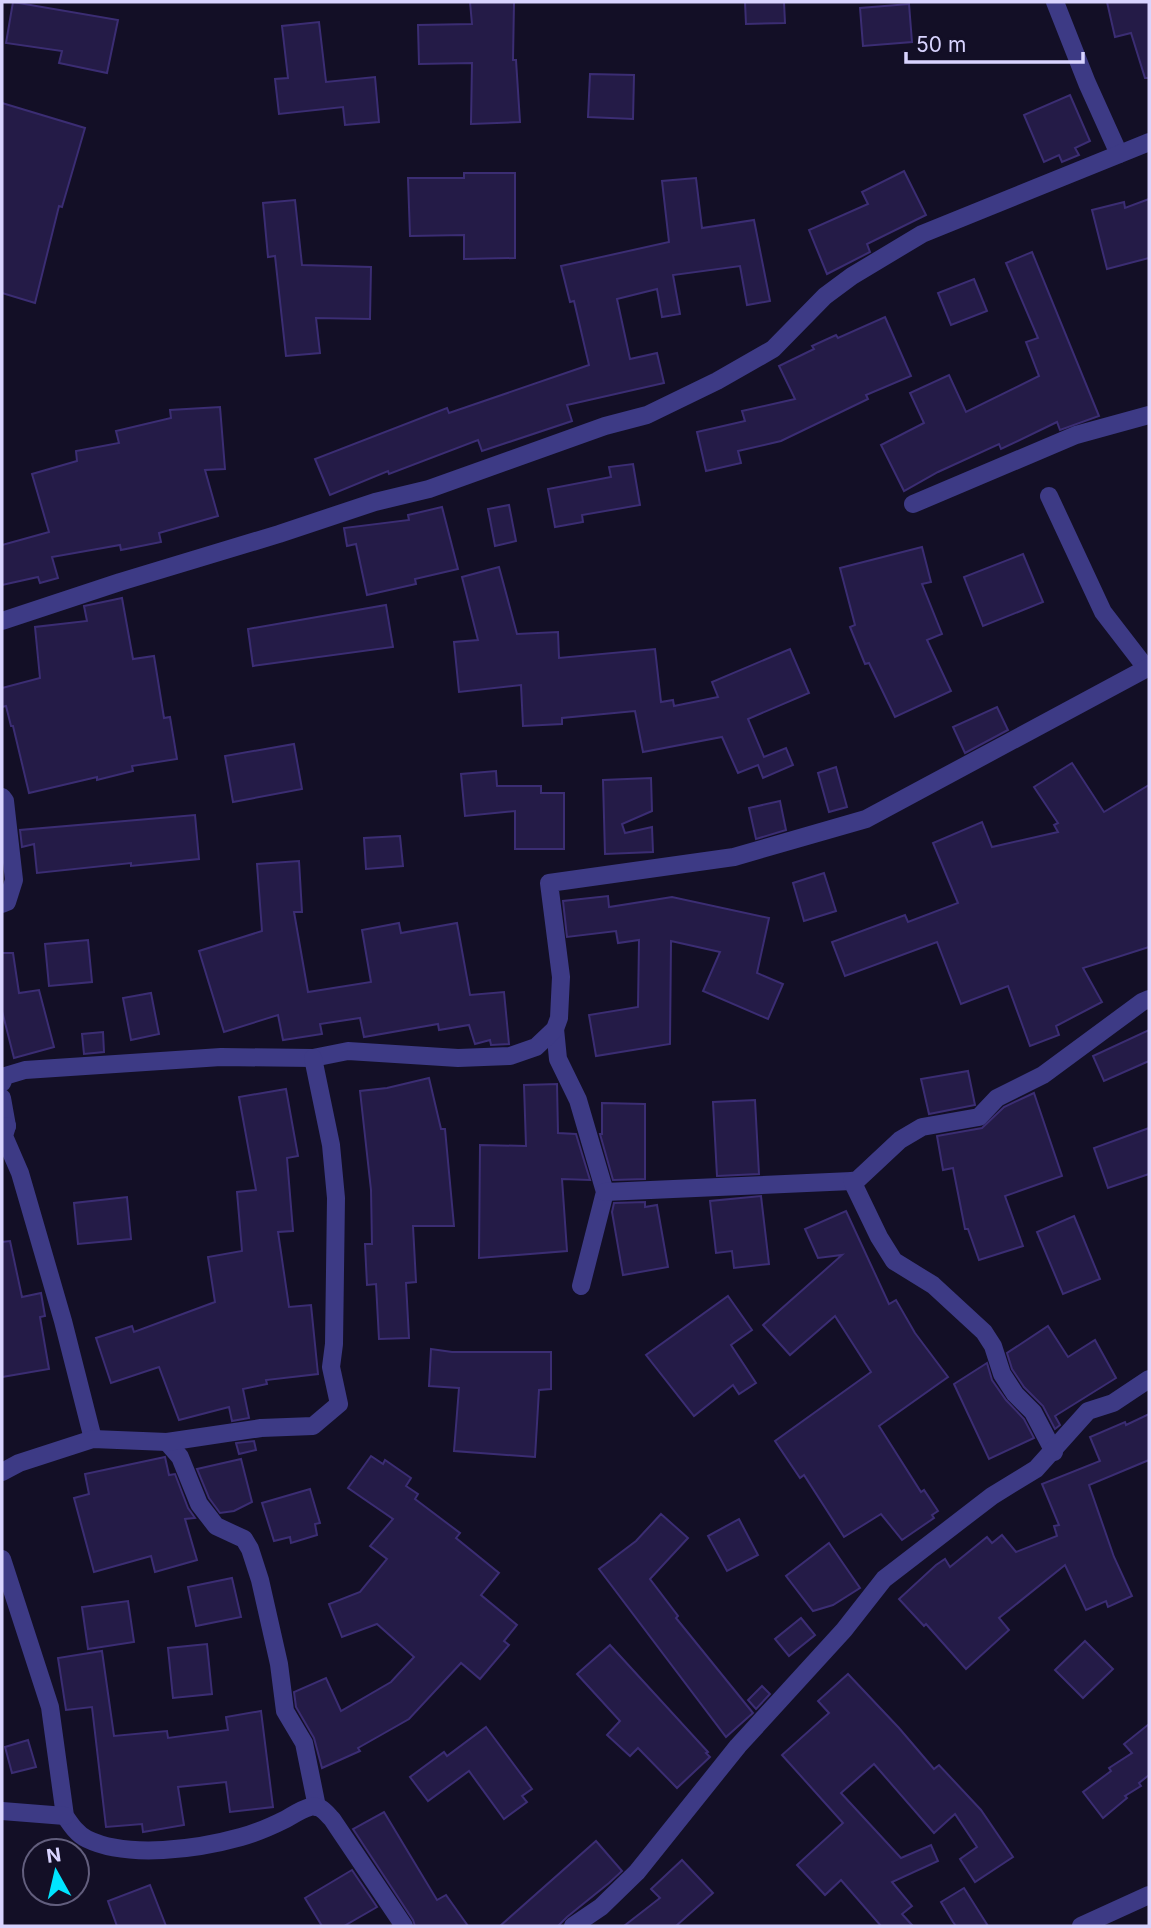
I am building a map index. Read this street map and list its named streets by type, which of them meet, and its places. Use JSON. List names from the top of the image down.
{
  "scale_bar": "50 m",
  "north": "top"
}
